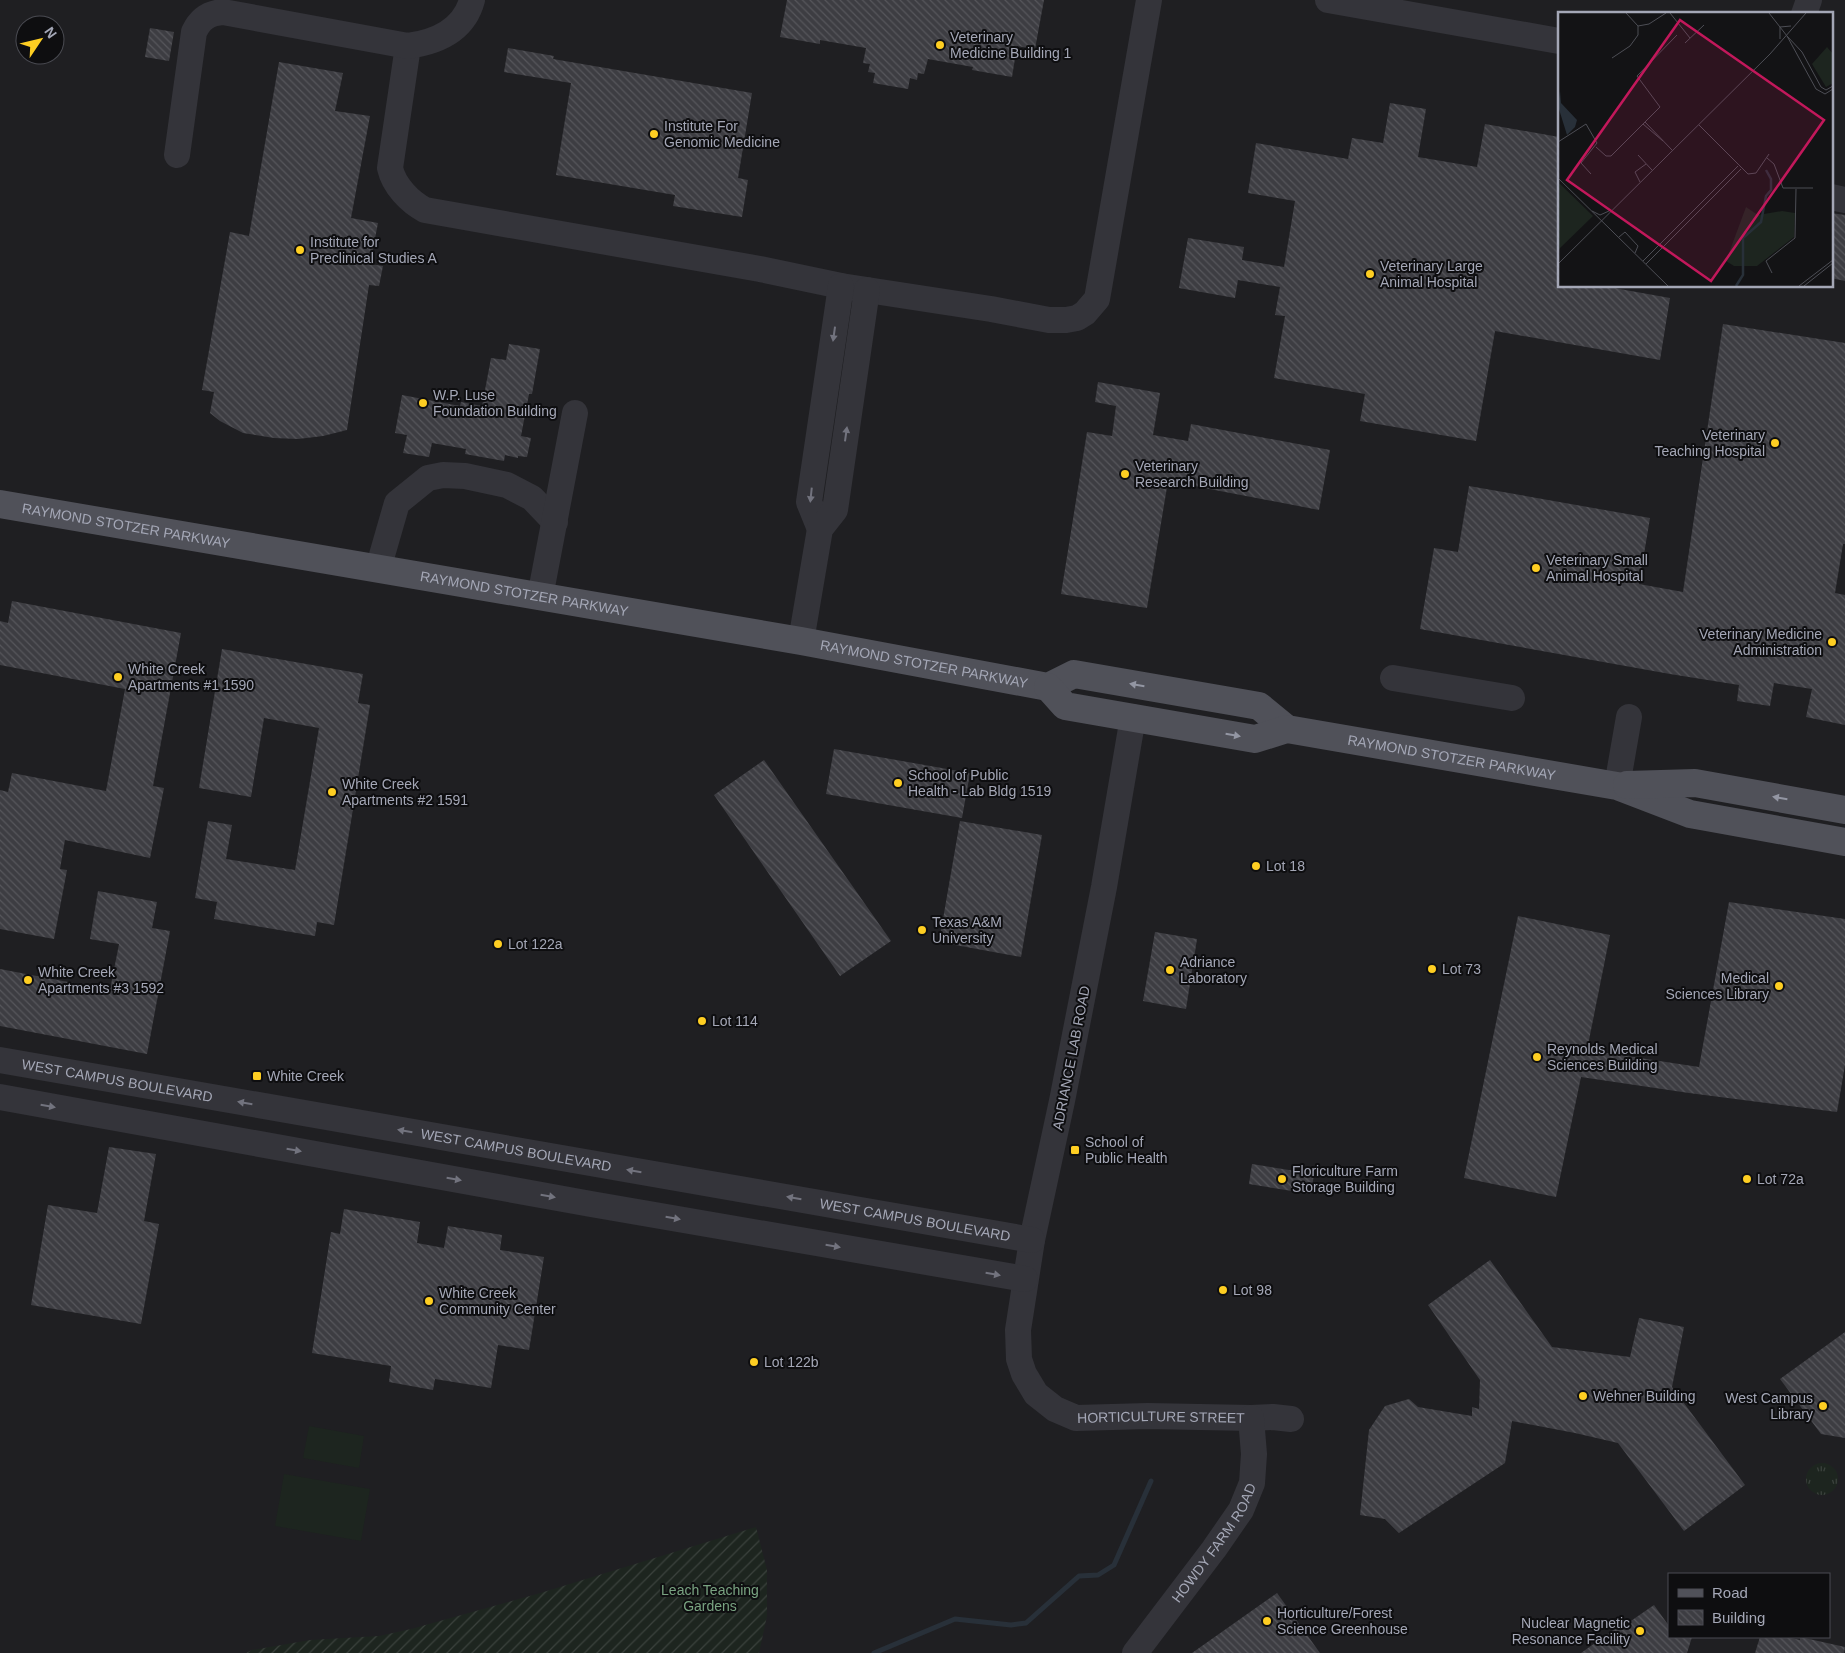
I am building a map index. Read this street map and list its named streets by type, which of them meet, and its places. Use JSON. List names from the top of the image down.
{
  "streets": {
    "main road": ["RAYMOND STOTZER PARKWAY"],
    "street": [
      "ADRIANCE LAB ROAD",
      "WEST CAMPUS BOULEVARD",
      "HORTICULTURE STREET",
      "HOWDY FARM ROAD"
    ]
  },
  "crossings": [
    ["RAYMOND STOTZER PARKWAY", "ADRIANCE LAB ROAD"],
    ["ADRIANCE LAB ROAD", "WEST CAMPUS BOULEVARD"],
    ["ADRIANCE LAB ROAD", "HORTICULTURE STREET"],
    ["HORTICULTURE STREET", "HOWDY FARM ROAD"]
  ],
  "parks": ["Leach Teaching Gardens"],
  "places": {
    "other": [
      "Veterinary Medicine Building 1",
      "Institute For Genomic Medicine",
      "Institute for Preclinical Studies A",
      "Veterinary Large Animal Hospital",
      "W.P. Luse Foundation Building",
      "Veterinary Teaching Hospital",
      "Veterinary Research Building",
      "Veterinary Small Animal Hospital",
      "Veterinary Medicine Administration",
      "White Creek Apartments #1 1590",
      "School of Public Health - Lab Bldg 1519",
      "White Creek Apartments #2 1591",
      "Lot 18",
      "Texas A&M University",
      "Lot 122a",
      "Lot 73",
      "Adriance Laboratory",
      "White Creek Apartments #3 1592",
      "Medical Sciences Library",
      "Lot 114",
      "Reynolds Medical Sciences Building",
      "Floriculture Farm Storage Building",
      "Lot 72a",
      "Lot 98",
      "White Creek Community Center",
      "Lot 122b",
      "Wehner Building",
      "West Campus Library",
      "Horticulture/Forest Science Greenhouse",
      "Nuclear Magnetic Resonance Facility"
    ],
    "transit": ["White Creek", "School of Public Health"]
  },
  "legend": ["Road", "Building"],
  "north": "top right"
}
